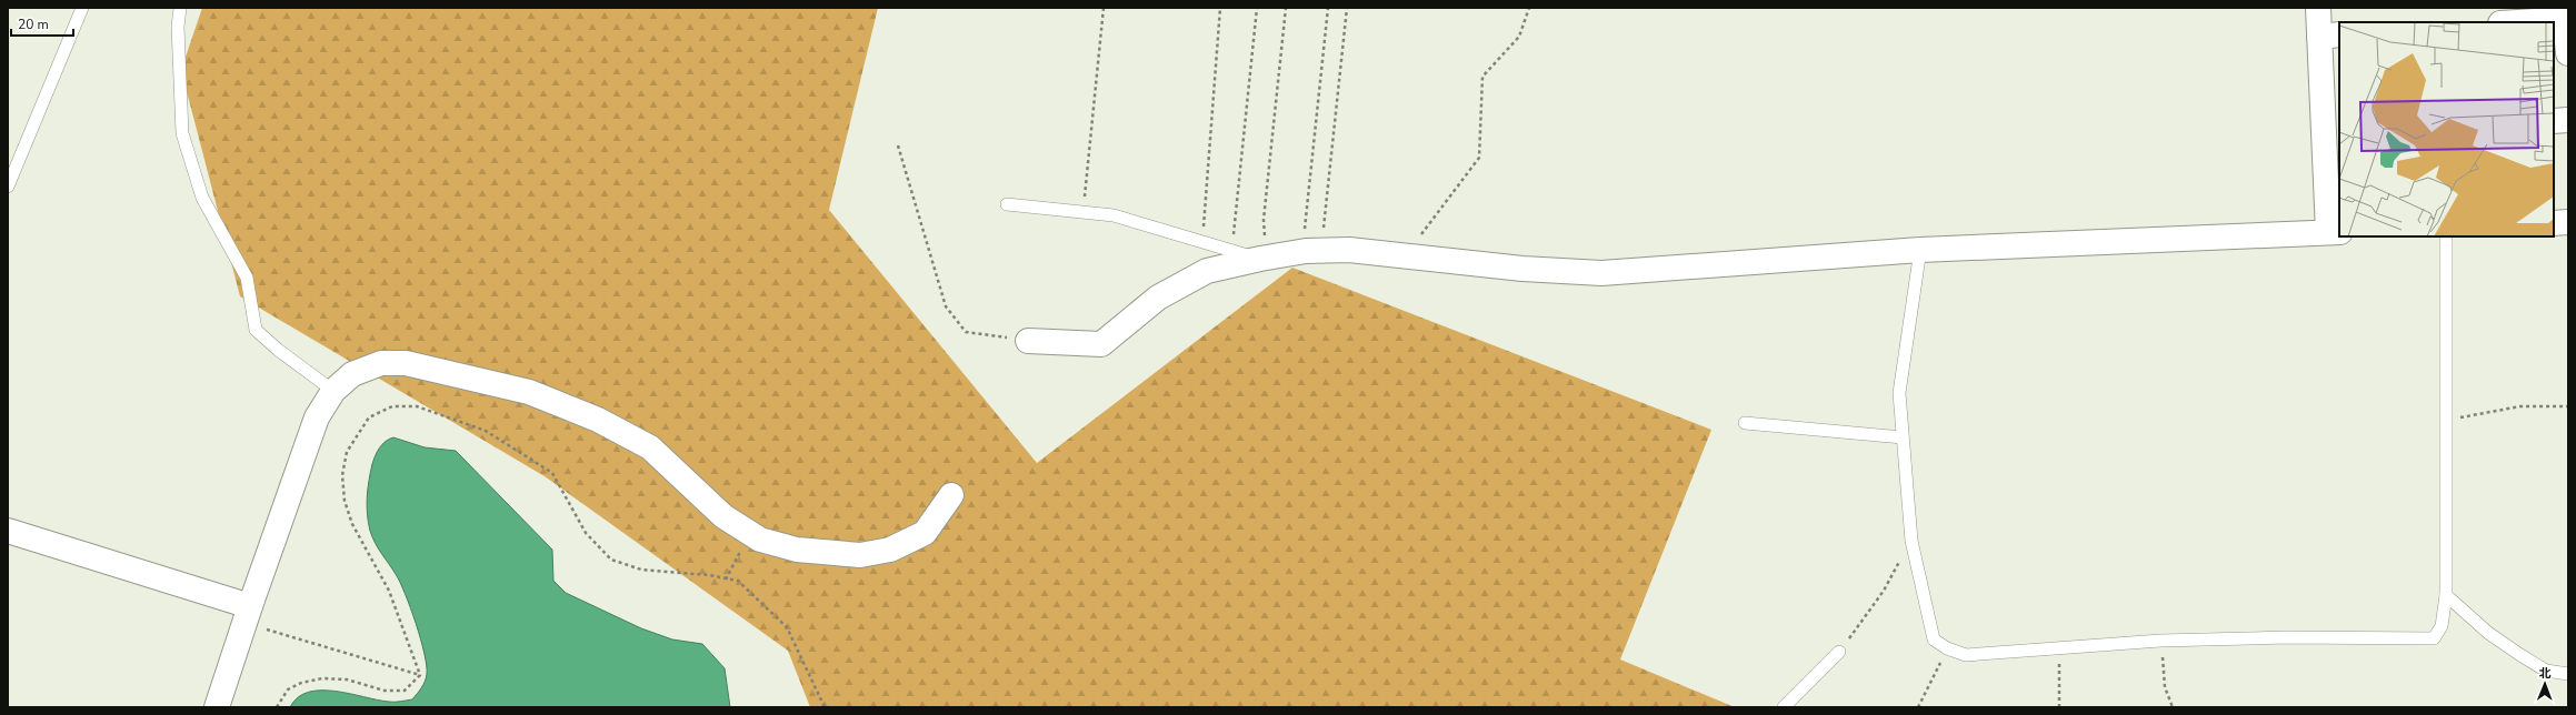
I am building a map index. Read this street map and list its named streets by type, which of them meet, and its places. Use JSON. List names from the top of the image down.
{
  "scale_bar": "20 m",
  "north": "top"
}
